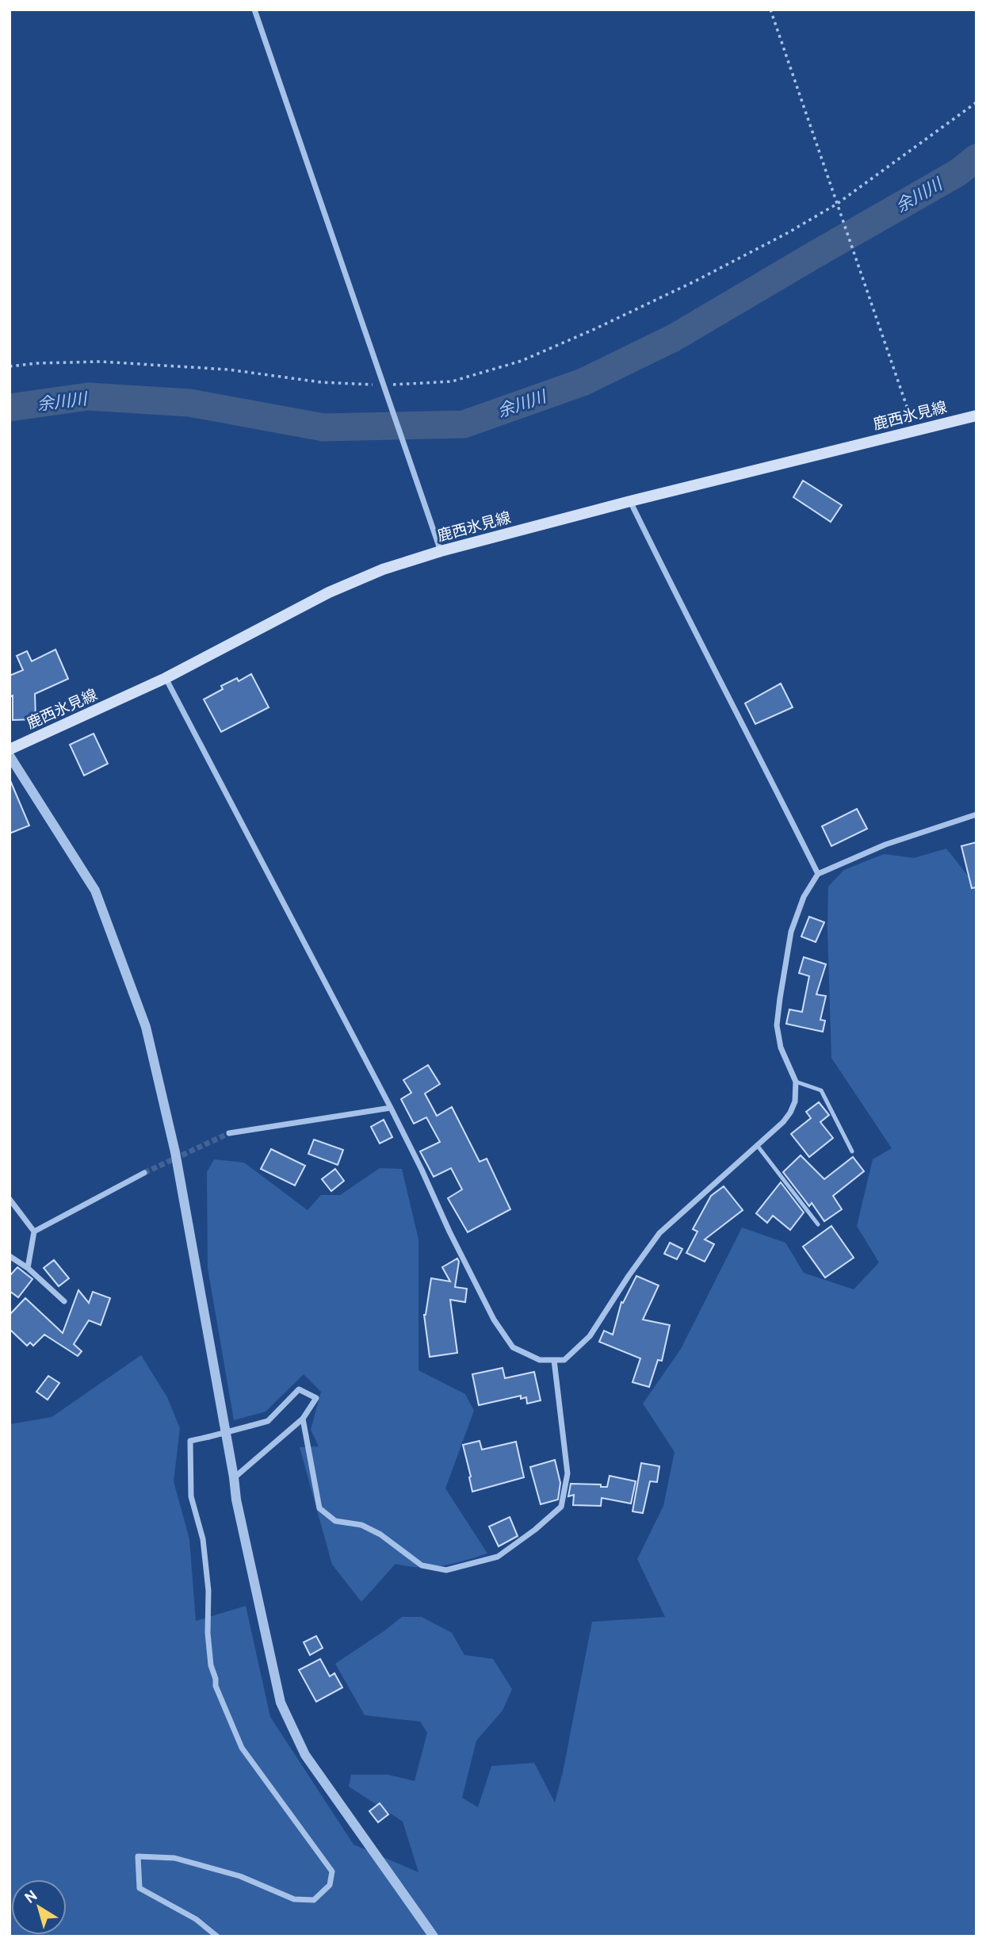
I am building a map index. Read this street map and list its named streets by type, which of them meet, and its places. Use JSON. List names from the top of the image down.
{
  "streets": {
    "main road": ["鹿西氷見線"]
  },
  "water": ["余川川"],
  "north": "top left"
}
